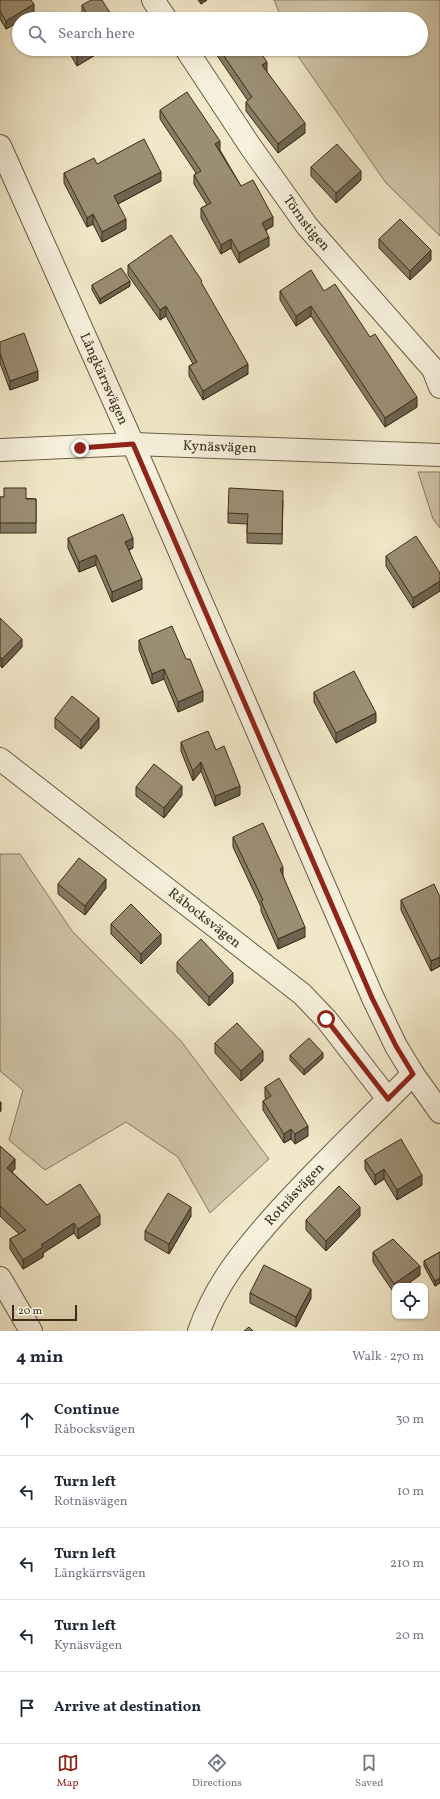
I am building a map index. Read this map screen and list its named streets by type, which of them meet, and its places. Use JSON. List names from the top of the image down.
{
  "streets": {
    "street": [
      "Törnstigen",
      "Långkärrsvägen",
      "Kynäsvägen",
      "Råbocksvägen",
      "Rotnäsvägen"
    ]
  },
  "crossings": [
    ["Långkärrsvägen", "Kynäsvägen"],
    ["Långkärrsvägen", "Rotnäsvägen"],
    ["Råbocksvägen", "Rotnäsvägen"]
  ],
  "scale_bar": "20 m",
  "page": {
    "search": "Search here",
    "scale": "20 m",
    "heading": ["4 min", "Walk · 270 m"],
    "list": [
      ["Continue", "Råbocksvägen", "30 m"],
      ["Turn left", "Rotnäsvägen", "10 m"],
      ["Turn left", "Långkärrsvägen", "210 m"],
      ["Turn left", "Kynäsvägen", "20 m"],
      "Arrive at destination"
    ],
    "nav": ["Map", "Directions", "Saved"]
  }
}
